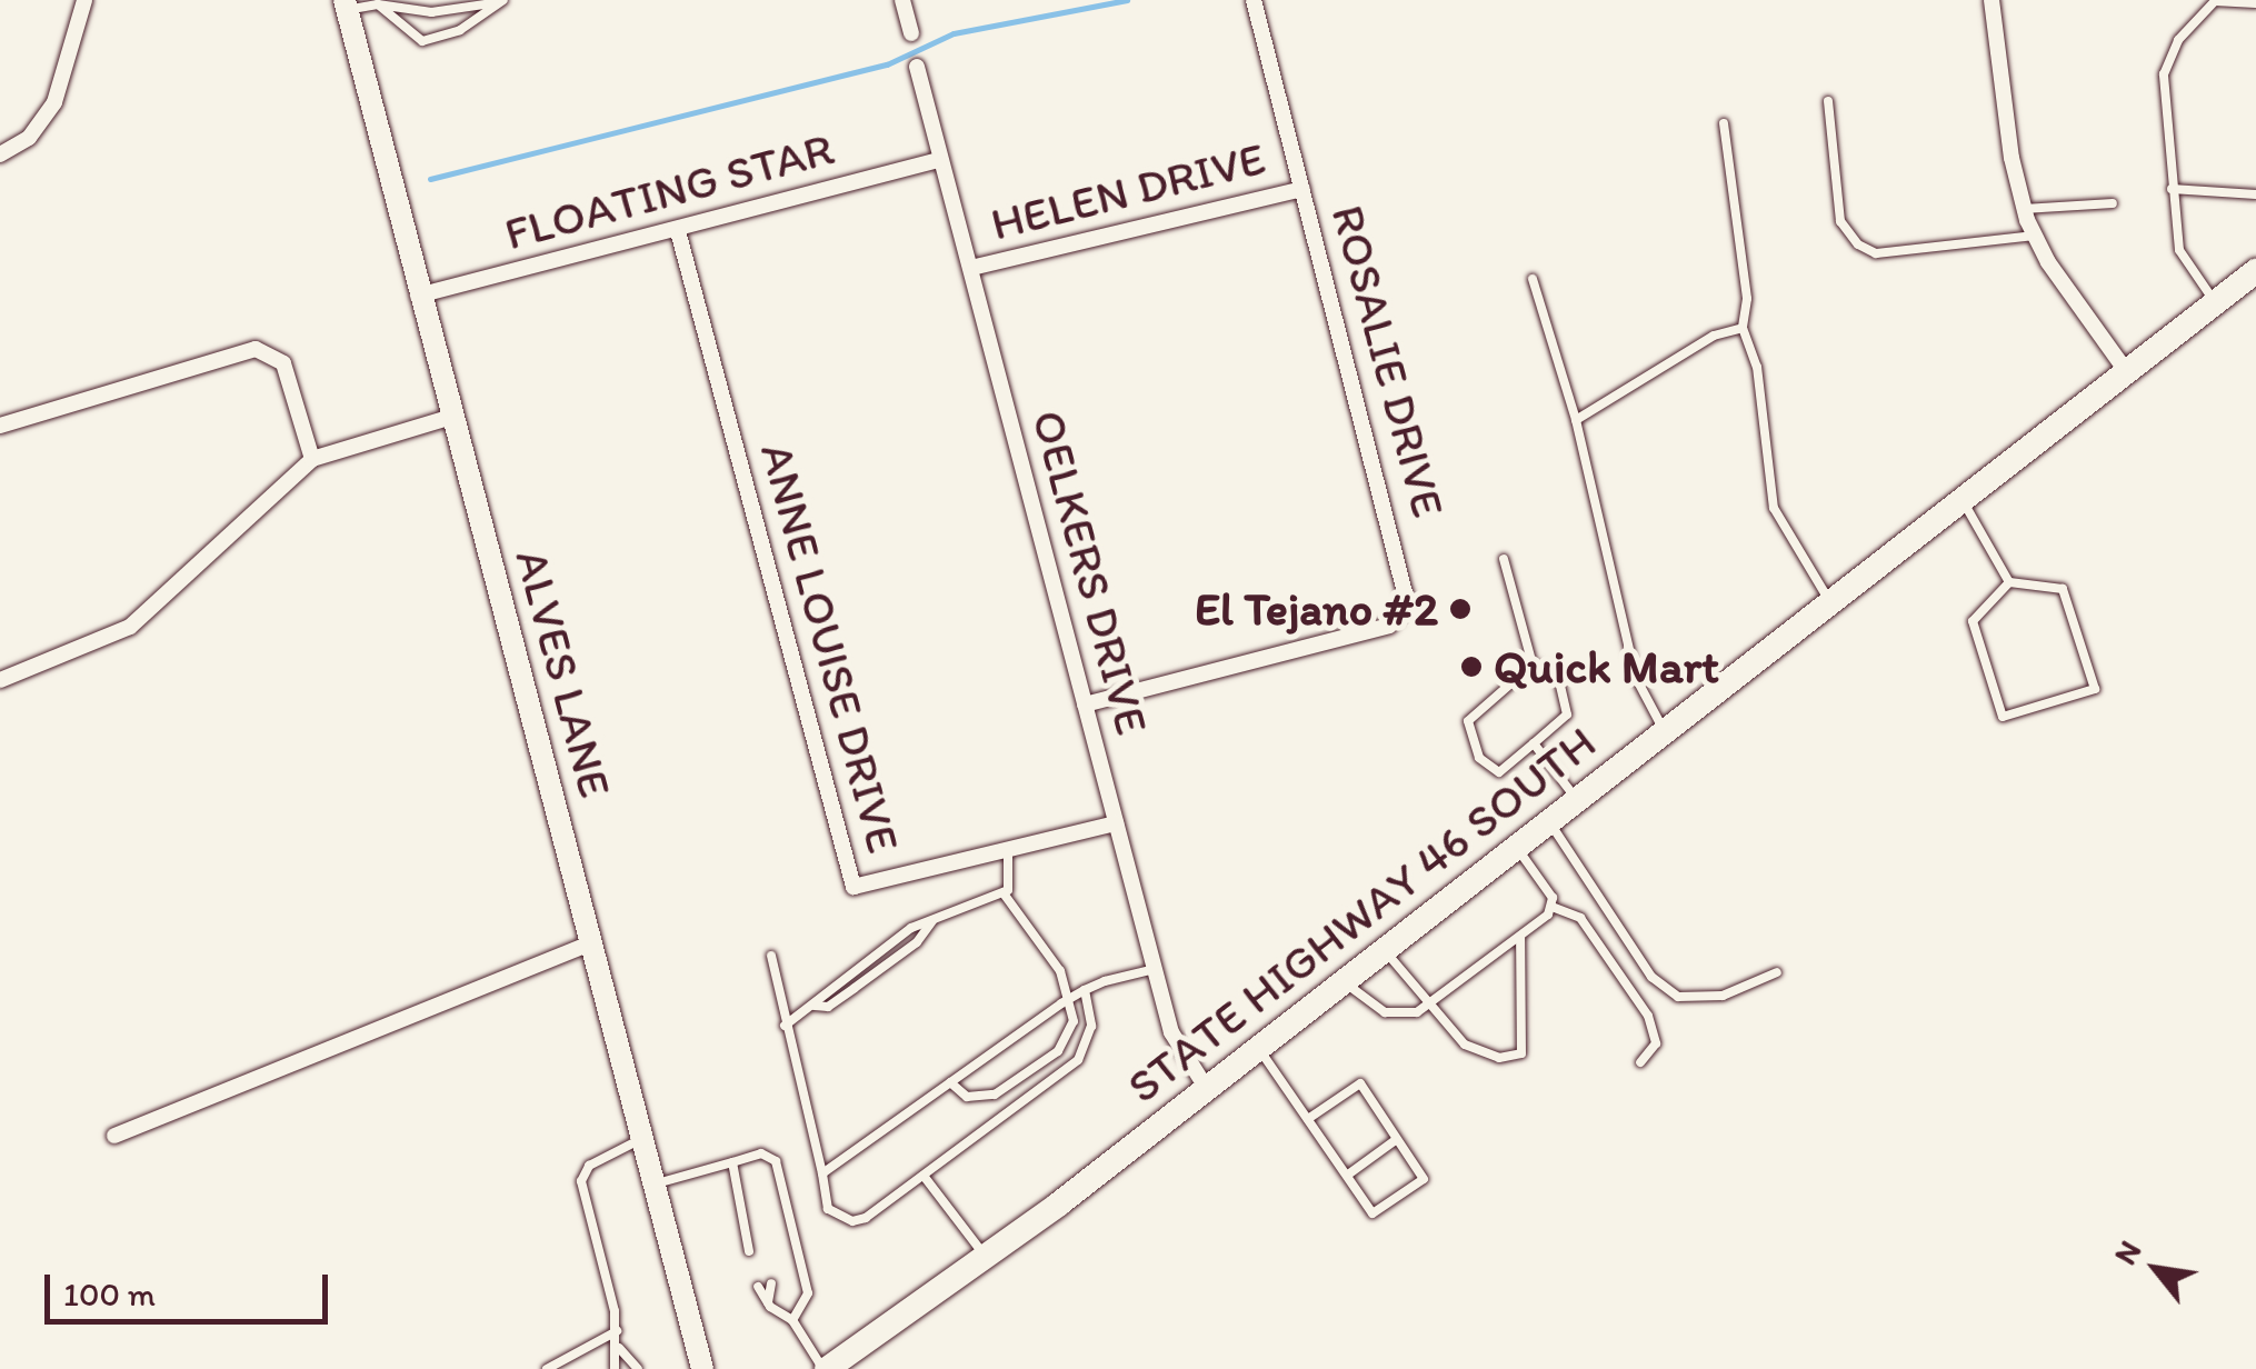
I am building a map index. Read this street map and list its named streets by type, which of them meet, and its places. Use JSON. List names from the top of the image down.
{
  "streets": {
    "main road": ["STATE HIGHWAY 46 SOUTH"],
    "street": [
      "FLOATING STAR",
      "HELEN DRIVE",
      "ROSALIE DRIVE",
      "OELKERS DRIVE",
      "ANNE LOUISE DRIVE",
      "ALVES LANE"
    ]
  },
  "crossings": [
    ["FLOATING STAR", "OELKERS DRIVE"],
    ["FLOATING STAR", "ANNE LOUISE DRIVE"],
    ["FLOATING STAR", "ALVES LANE"],
    ["HELEN DRIVE", "ROSALIE DRIVE"],
    ["HELEN DRIVE", "OELKERS DRIVE"],
    ["ROSALIE DRIVE", "OELKERS DRIVE"],
    ["OELKERS DRIVE", "ANNE LOUISE DRIVE"],
    ["OELKERS DRIVE", "STATE HIGHWAY 46 SOUTH"]
  ],
  "places": ["El Tejano #2", "Quick Mart"],
  "scale_bar": "100 m",
  "north": "top left"
}
